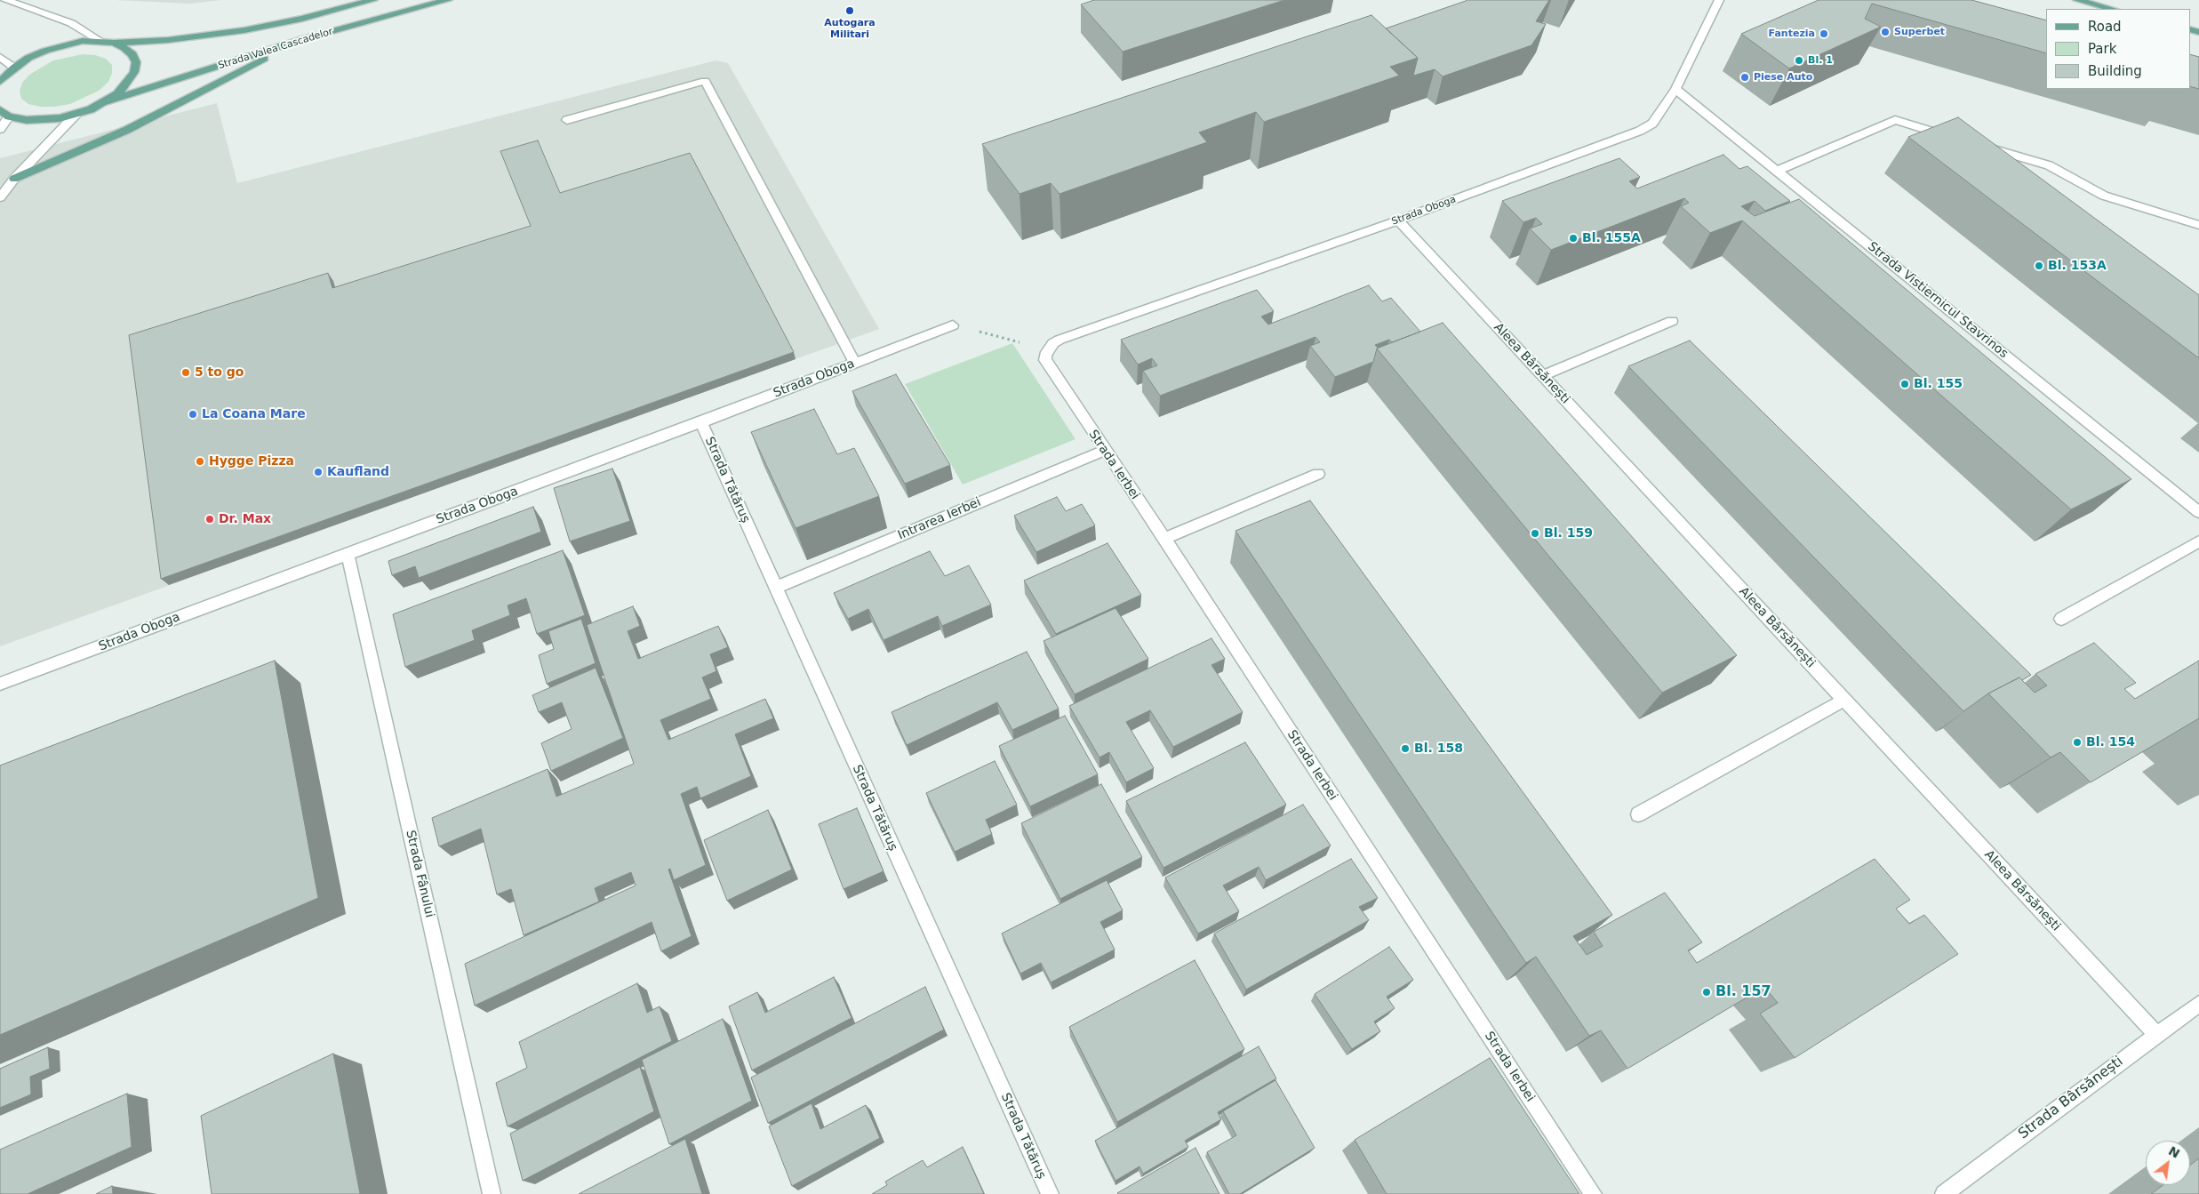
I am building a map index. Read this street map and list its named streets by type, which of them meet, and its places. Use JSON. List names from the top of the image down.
{
  "streets": {
    "main road": ["Strada Valea Cascadelor"],
    "street": [
      "Strada Oboga",
      "Strada Vistiernicul Stavrinos",
      "Aleea Bârsănești",
      "Strada Ierbei",
      "Strada Tătăruș",
      "Intrarea Ierbei",
      "Strada Fânului",
      "Strada Bârsănești"
    ]
  },
  "crossings": [
    ["Strada Oboga", "Strada Vistiernicul Stavrinos"],
    ["Strada Oboga", "Aleea Bârsănești"],
    ["Strada Oboga", "Strada Ierbei"],
    ["Strada Oboga", "Strada Tătăruș"],
    ["Strada Oboga", "Strada Fânului"],
    ["Aleea Bârsănești", "Strada Bârsănești"],
    ["Strada Ierbei", "Intrarea Ierbei"],
    ["Strada Tătăruș", "Intrarea Ierbei"]
  ],
  "places": [
    "Autogara Militari",
    "Superbet",
    "Fantezia",
    "Bl. 1",
    "Piese Auto",
    "Bl. 155A",
    "Bl. 153A",
    "5 to go",
    "Bl. 155",
    "La Coana Mare",
    "Hygge Pizza",
    "Kaufland",
    "Dr. Max",
    "Bl. 159",
    "Bl. 154",
    "Bl. 158",
    "Bl. 157"
  ],
  "legend": ["Road", "Park", "Building"],
  "north": "top right"
}
